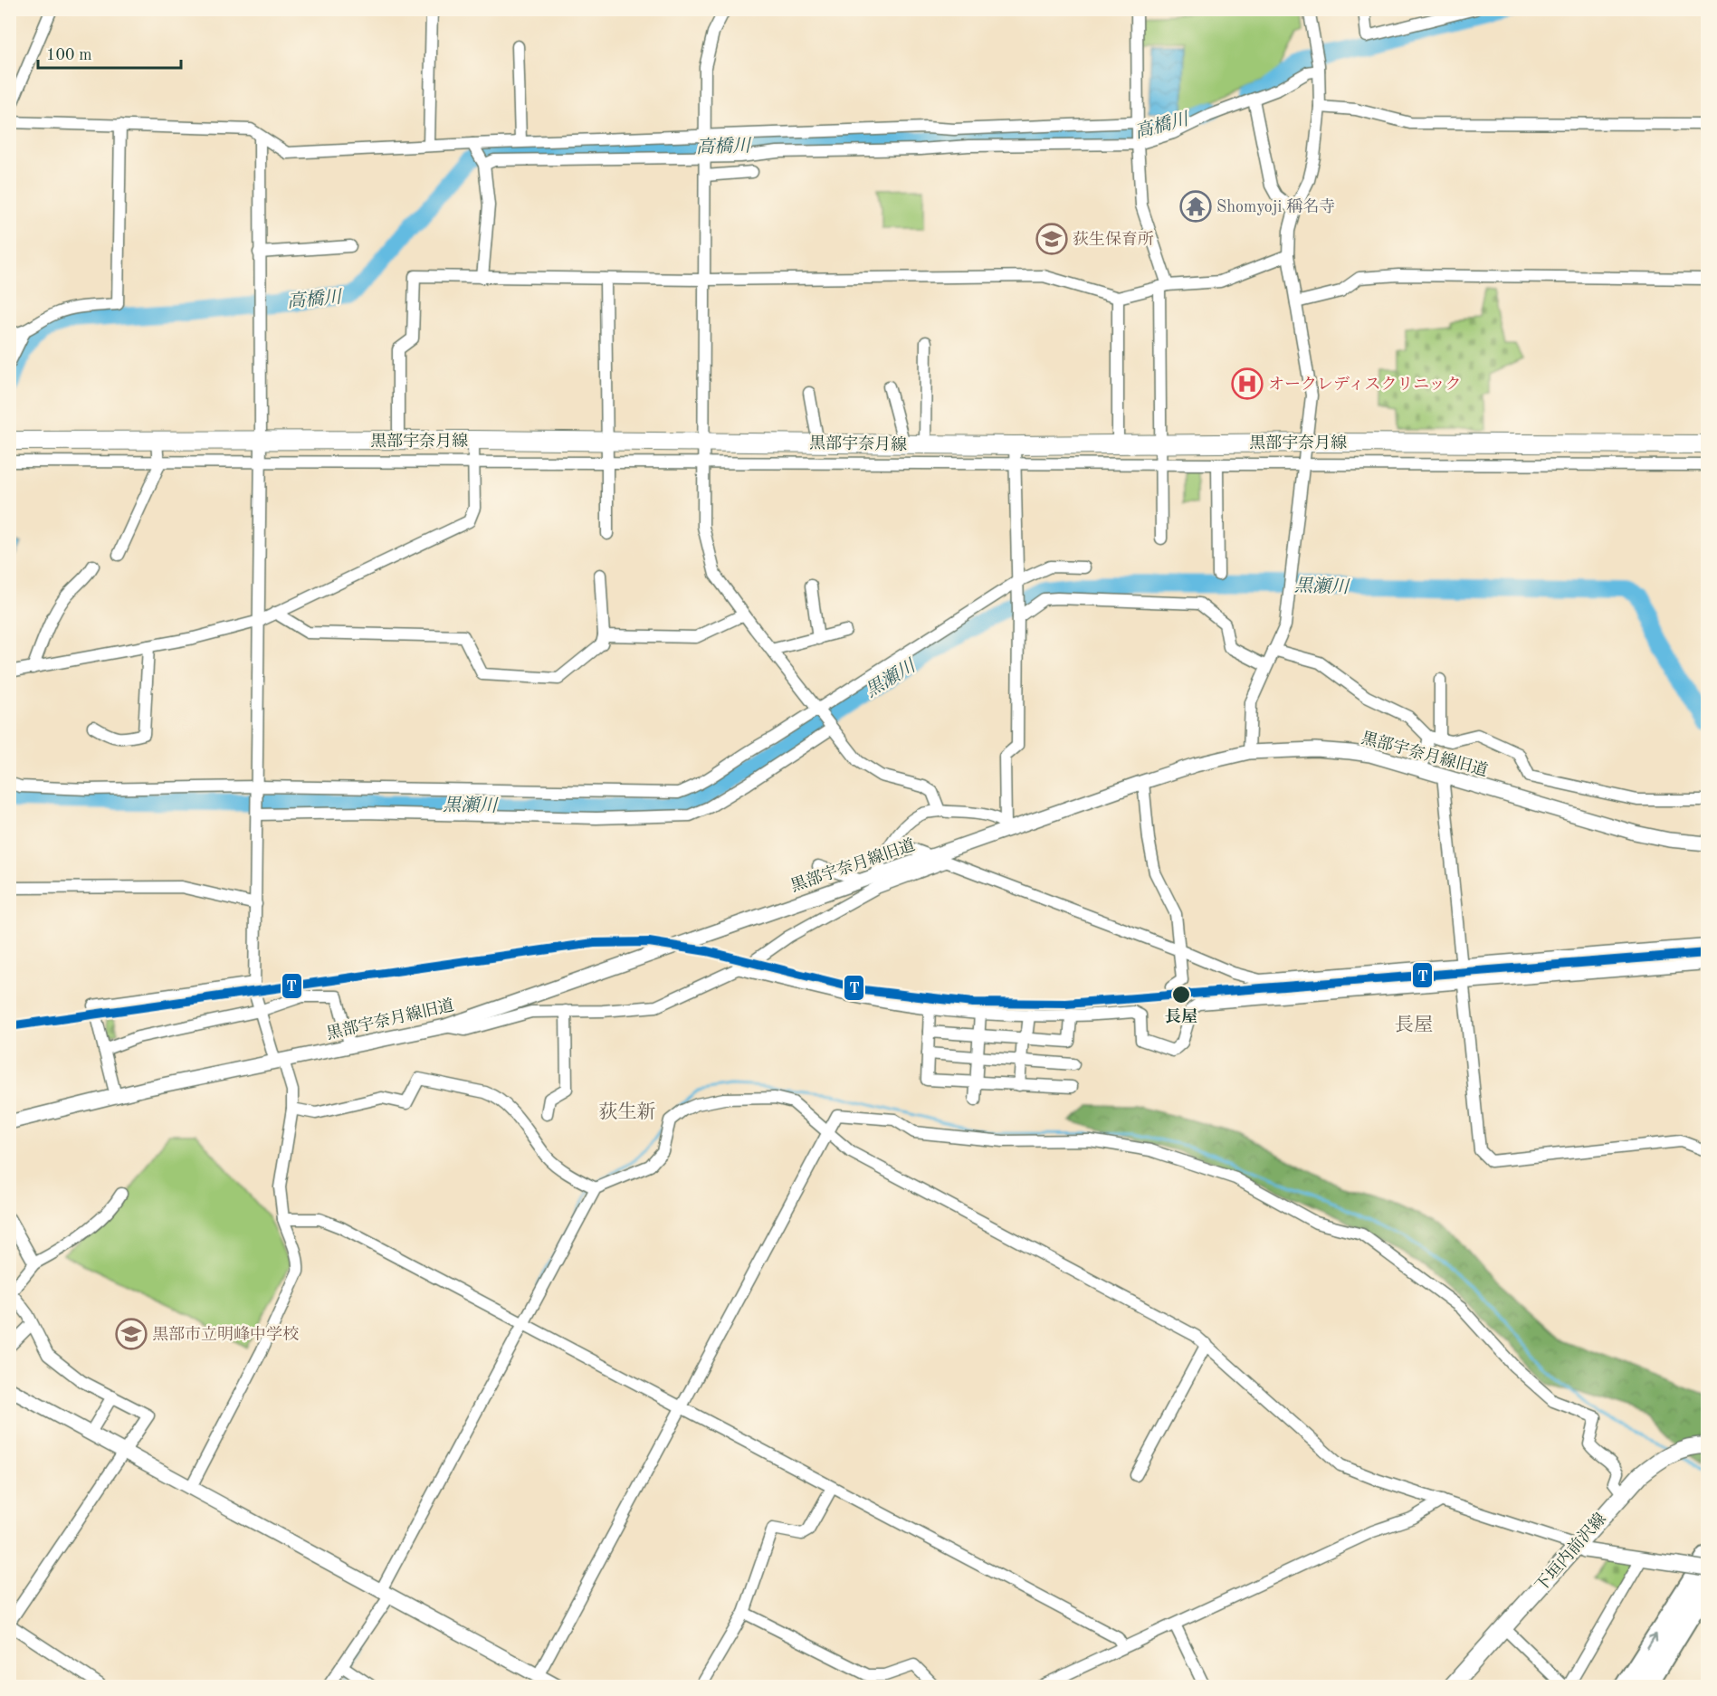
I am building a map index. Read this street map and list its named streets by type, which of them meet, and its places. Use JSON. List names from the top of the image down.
{
  "streets": {
    "main road": ["黒部宇奈月線", "下垣内前沢線"],
    "street": ["黒部宇奈月線旧道"]
  },
  "districts": ["長屋", "荻生新"],
  "water": ["高橋川", "黒瀬川"],
  "places": {
    "temple": ["Shomyoji 稱名寺"],
    "school or university": ["荻生保育所", "黒部市立明峰中学校"],
    "hospital": ["オークレディスクリニック"],
    "other": ["長屋"]
  },
  "lines": ["transit line T"],
  "scale_bar": "100 m"
}
